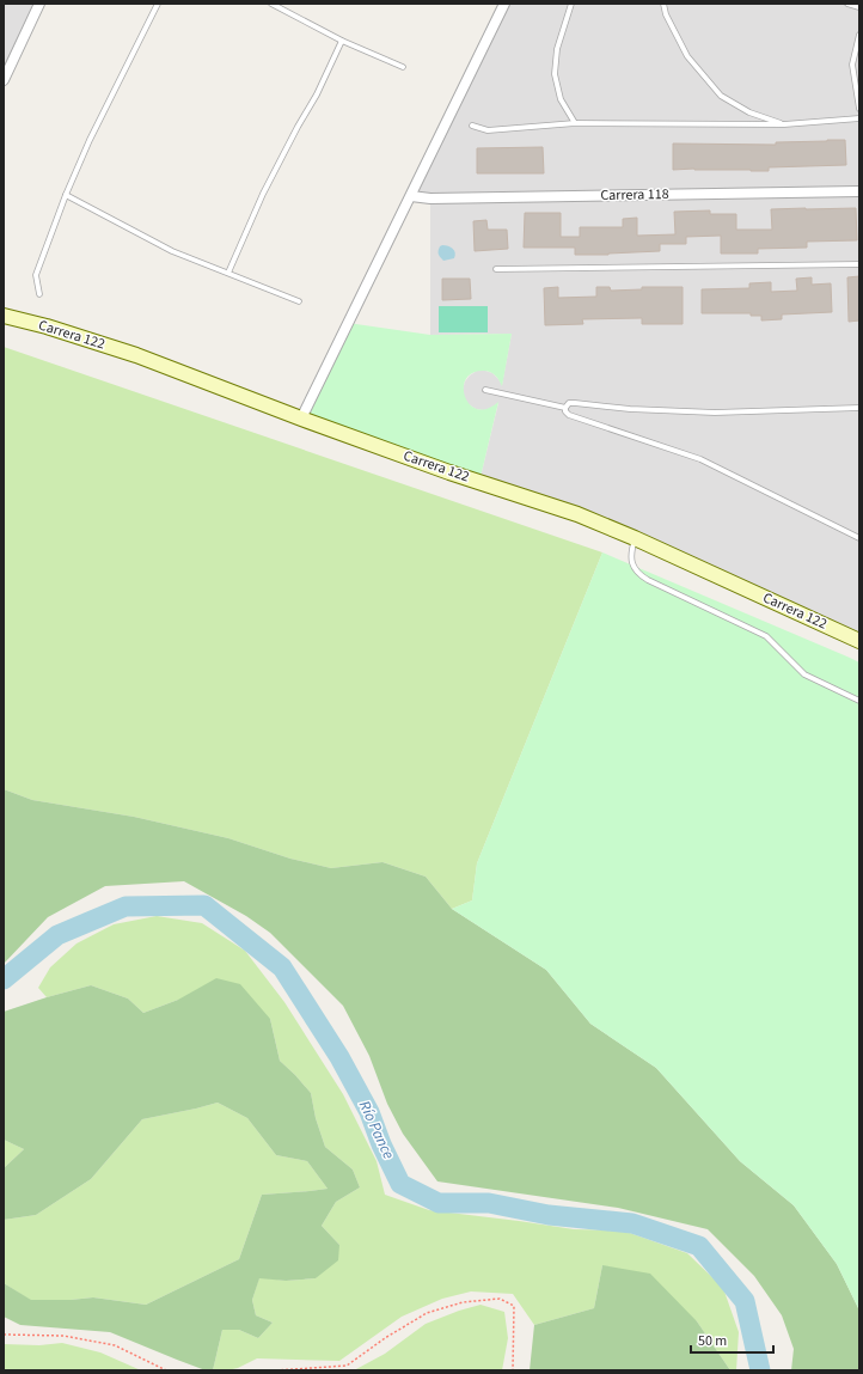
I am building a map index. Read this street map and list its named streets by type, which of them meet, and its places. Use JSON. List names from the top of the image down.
{
  "streets": {
    "street": ["Carrera 118", "Carrera 122"]
  },
  "water": ["Río Pance"],
  "scale_bar": "50 m"
}
